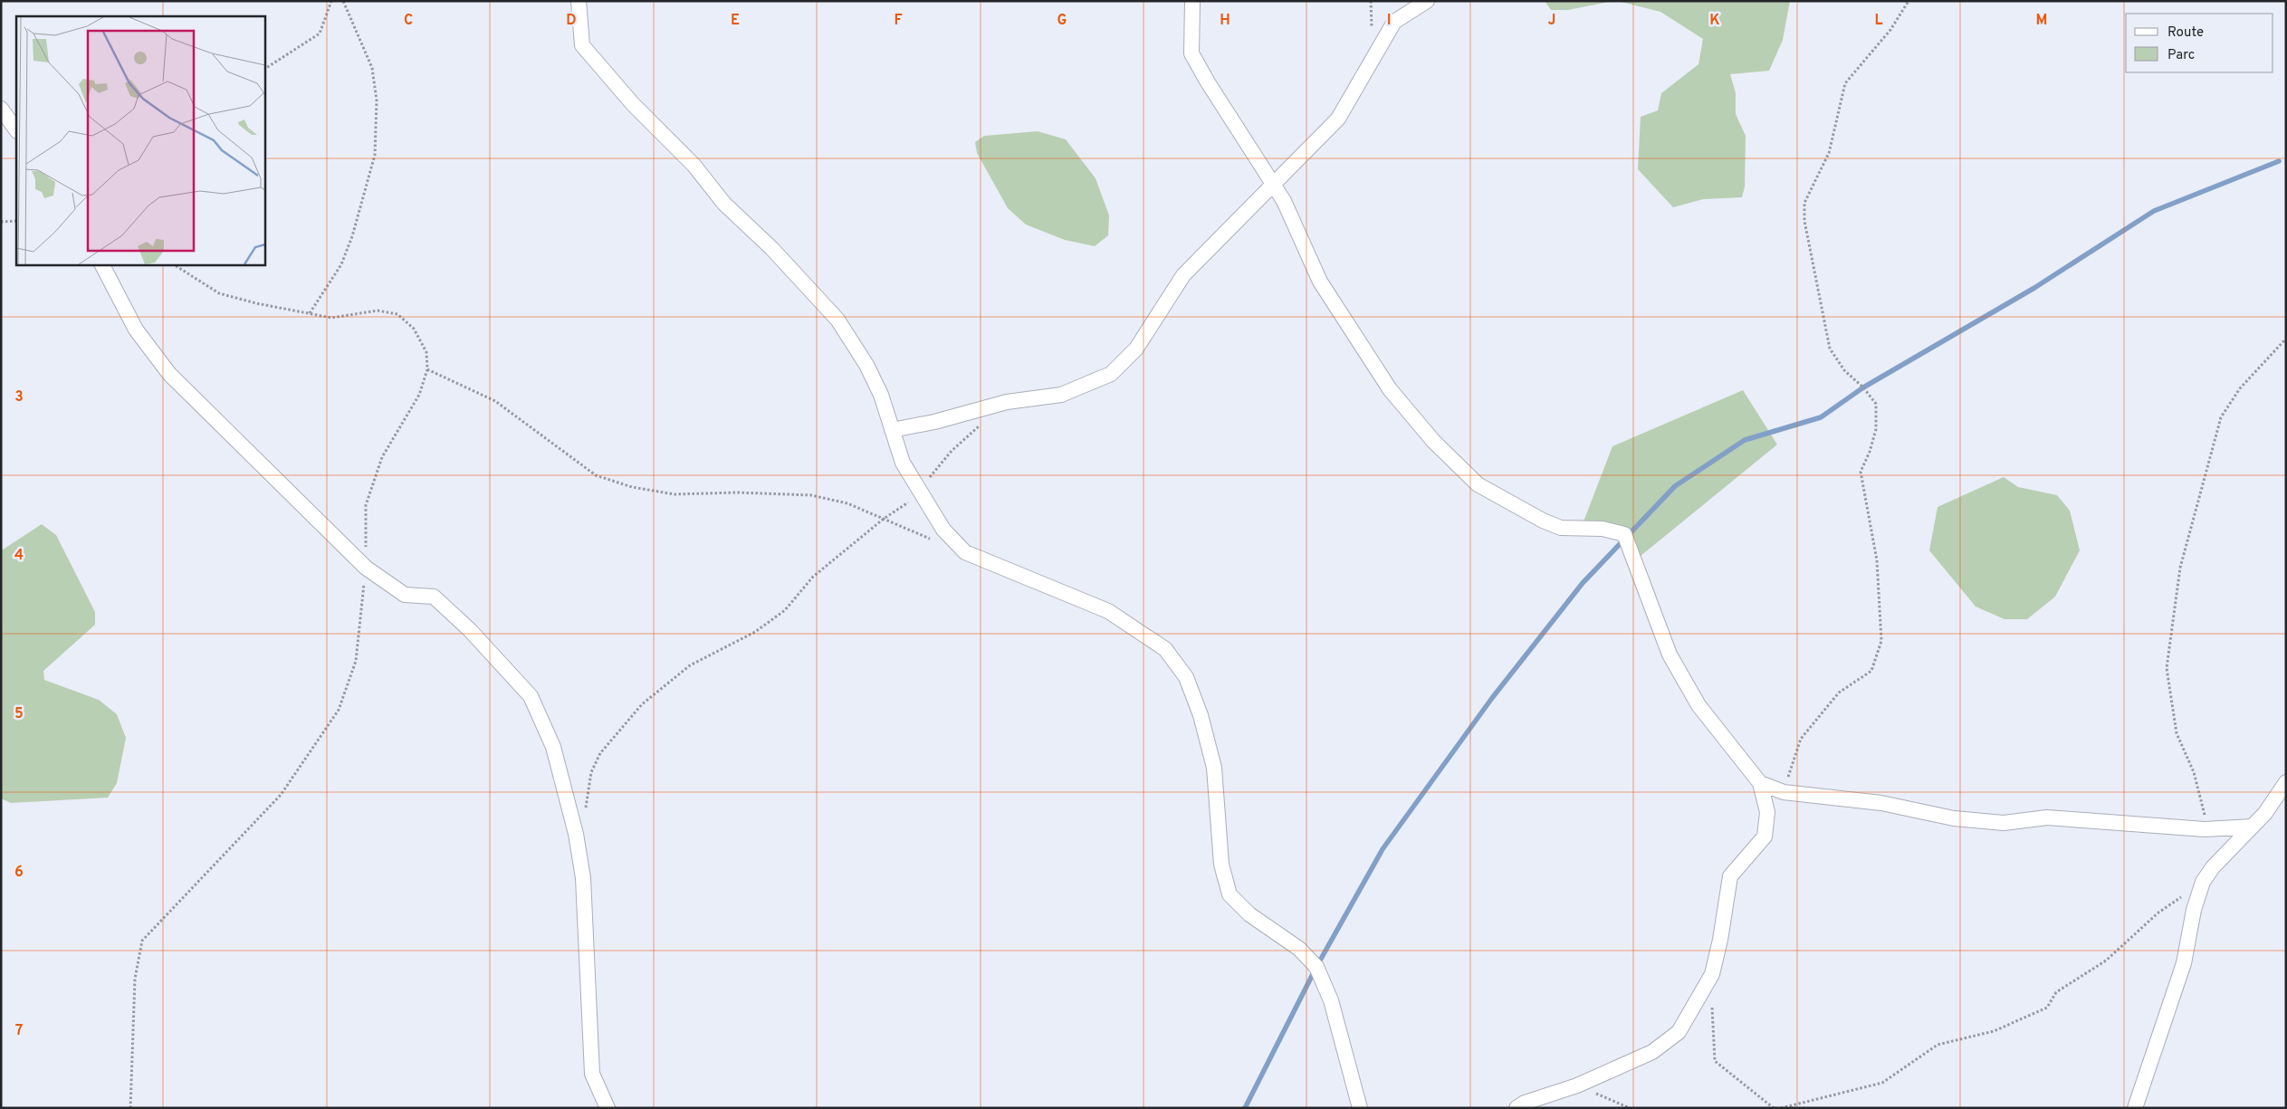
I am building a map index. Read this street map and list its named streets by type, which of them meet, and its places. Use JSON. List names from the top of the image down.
{
  "legend": ["Route", "Parc"],
  "grid": {
    "columns": [
      "C",
      "D",
      "E",
      "F",
      "G",
      "H",
      "I",
      "J",
      "K",
      "L",
      "M"
    ],
    "rows": [
      "3",
      "4",
      "5",
      "6",
      "7"
    ]
  }
}
